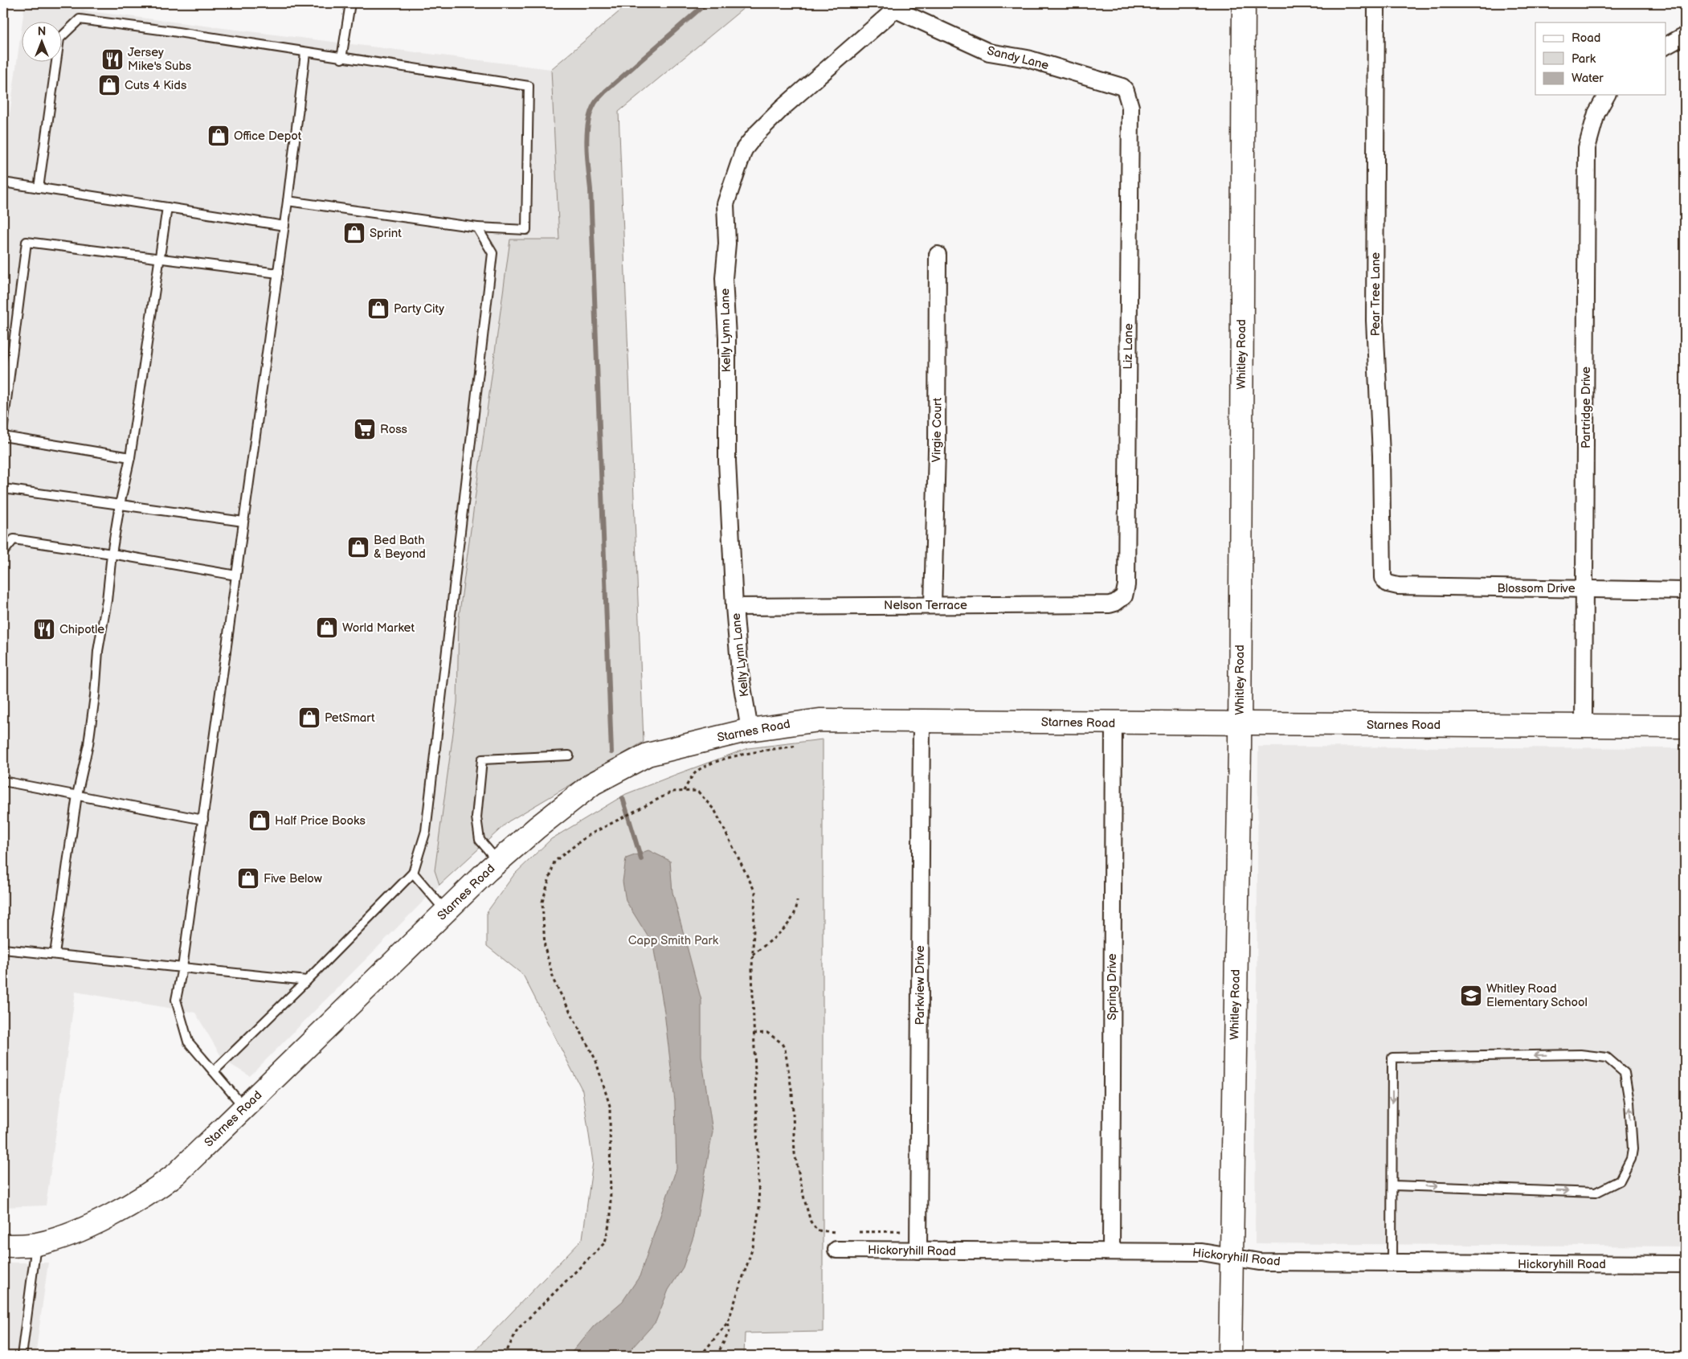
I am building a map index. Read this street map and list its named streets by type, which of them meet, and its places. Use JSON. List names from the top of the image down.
{
  "streets": {
    "main road": ["Whitley Road", "Starnes Road"],
    "street": [
      "Sandy Lane",
      "Pear Tree Lane",
      "Kelly Lynn Lane",
      "Liz Lane",
      "Partridge Drive",
      "Virgie Court",
      "Blossom Drive",
      "Nelson Terrace",
      "Parkview Drive",
      "Spring Drive",
      "Hickoryhill Road"
    ]
  },
  "crossings": [
    ["Sandy Lane", "Kelly Lynn Lane"],
    ["Sandy Lane", "Liz Lane"],
    ["Pear Tree Lane", "Blossom Drive"],
    ["Kelly Lynn Lane", "Nelson Terrace"],
    ["Kelly Lynn Lane", "Starnes Road"],
    ["Liz Lane", "Nelson Terrace"],
    ["Whitley Road", "Starnes Road"],
    ["Whitley Road", "Hickoryhill Road"],
    ["Partridge Drive", "Blossom Drive"],
    ["Partridge Drive", "Starnes Road"],
    ["Virgie Court", "Nelson Terrace"],
    ["Starnes Road", "Parkview Drive"],
    ["Starnes Road", "Spring Drive"],
    ["Parkview Drive", "Hickoryhill Road"],
    ["Spring Drive", "Hickoryhill Road"]
  ],
  "parks": ["Capp Smith Park"],
  "places": {
    "restaurant": ["Jersey Mike's Subs", "Chipotle"],
    "shop": [
      "Cuts 4 Kids",
      "Office Depot",
      "Sprint",
      "Party City",
      "Bed Bath & Beyond",
      "World Market",
      "PetSmart",
      "Half Price Books",
      "Five Below"
    ],
    "supermarket": ["Ross"],
    "school or university": ["Whitley Road Elementary School"]
  },
  "legend": ["Road", "Park", "Water"],
  "north": "top"
}
